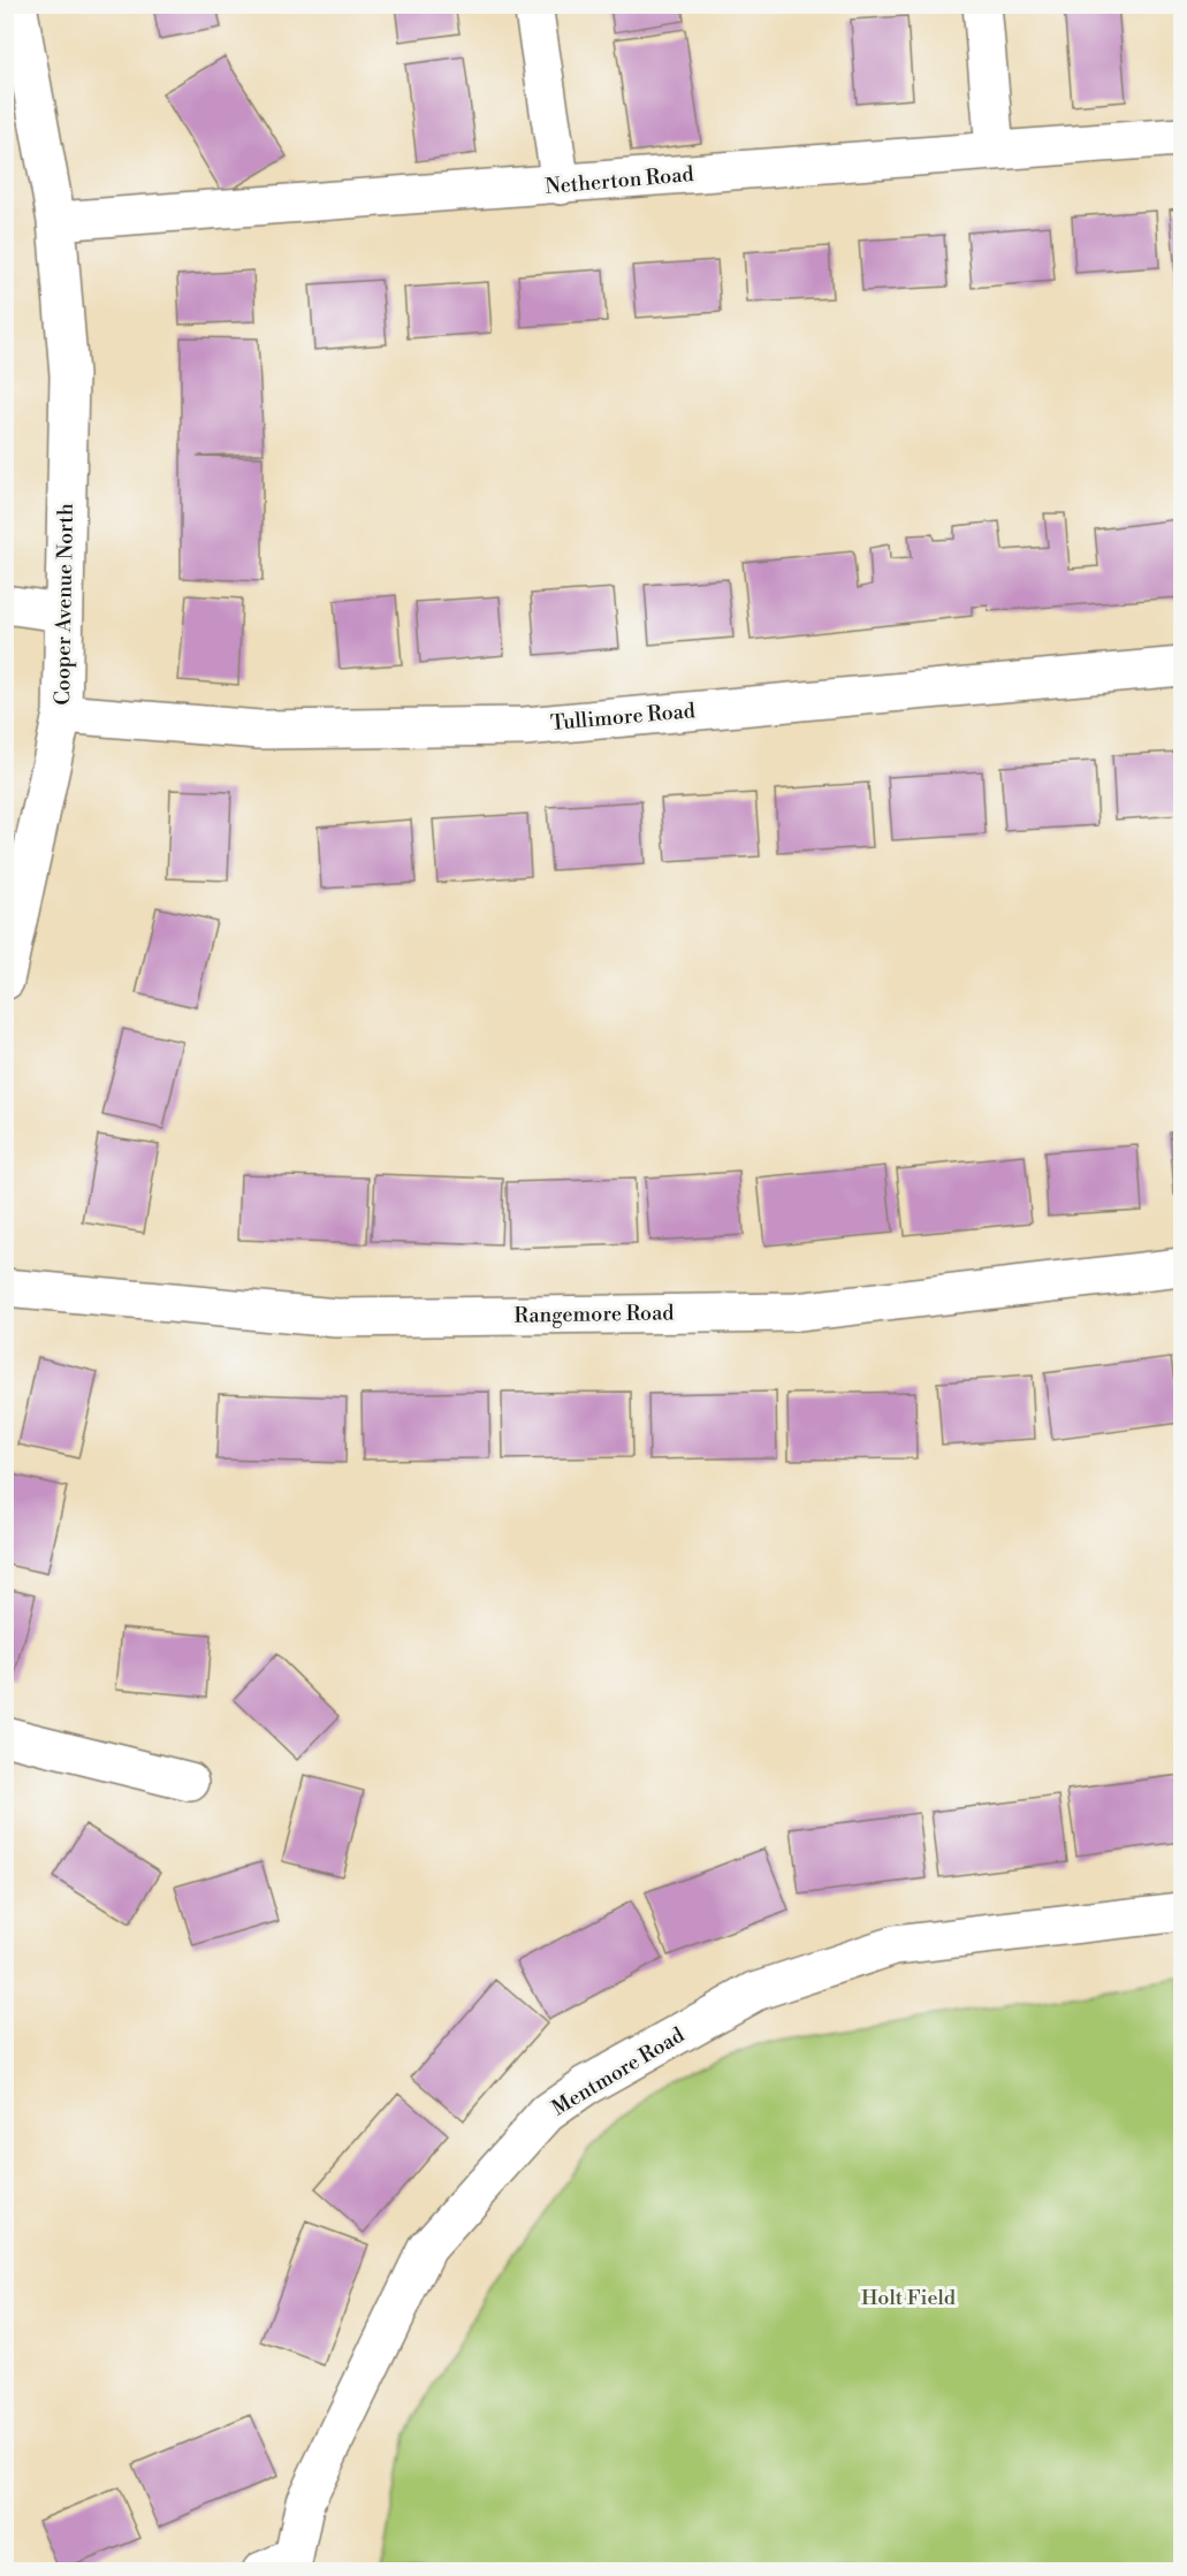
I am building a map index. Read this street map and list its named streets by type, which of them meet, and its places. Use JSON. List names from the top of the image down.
{
  "streets": {
    "street": [
      "Netherton Road",
      "Cooper Avenue North",
      "Tullimore Road",
      "Rangemore Road",
      "Mentmore Road"
    ]
  },
  "crossings": [
    ["Netherton Road", "Cooper Avenue North"],
    ["Cooper Avenue North", "Tullimore Road"]
  ],
  "parks": ["Holt Field"]
}
